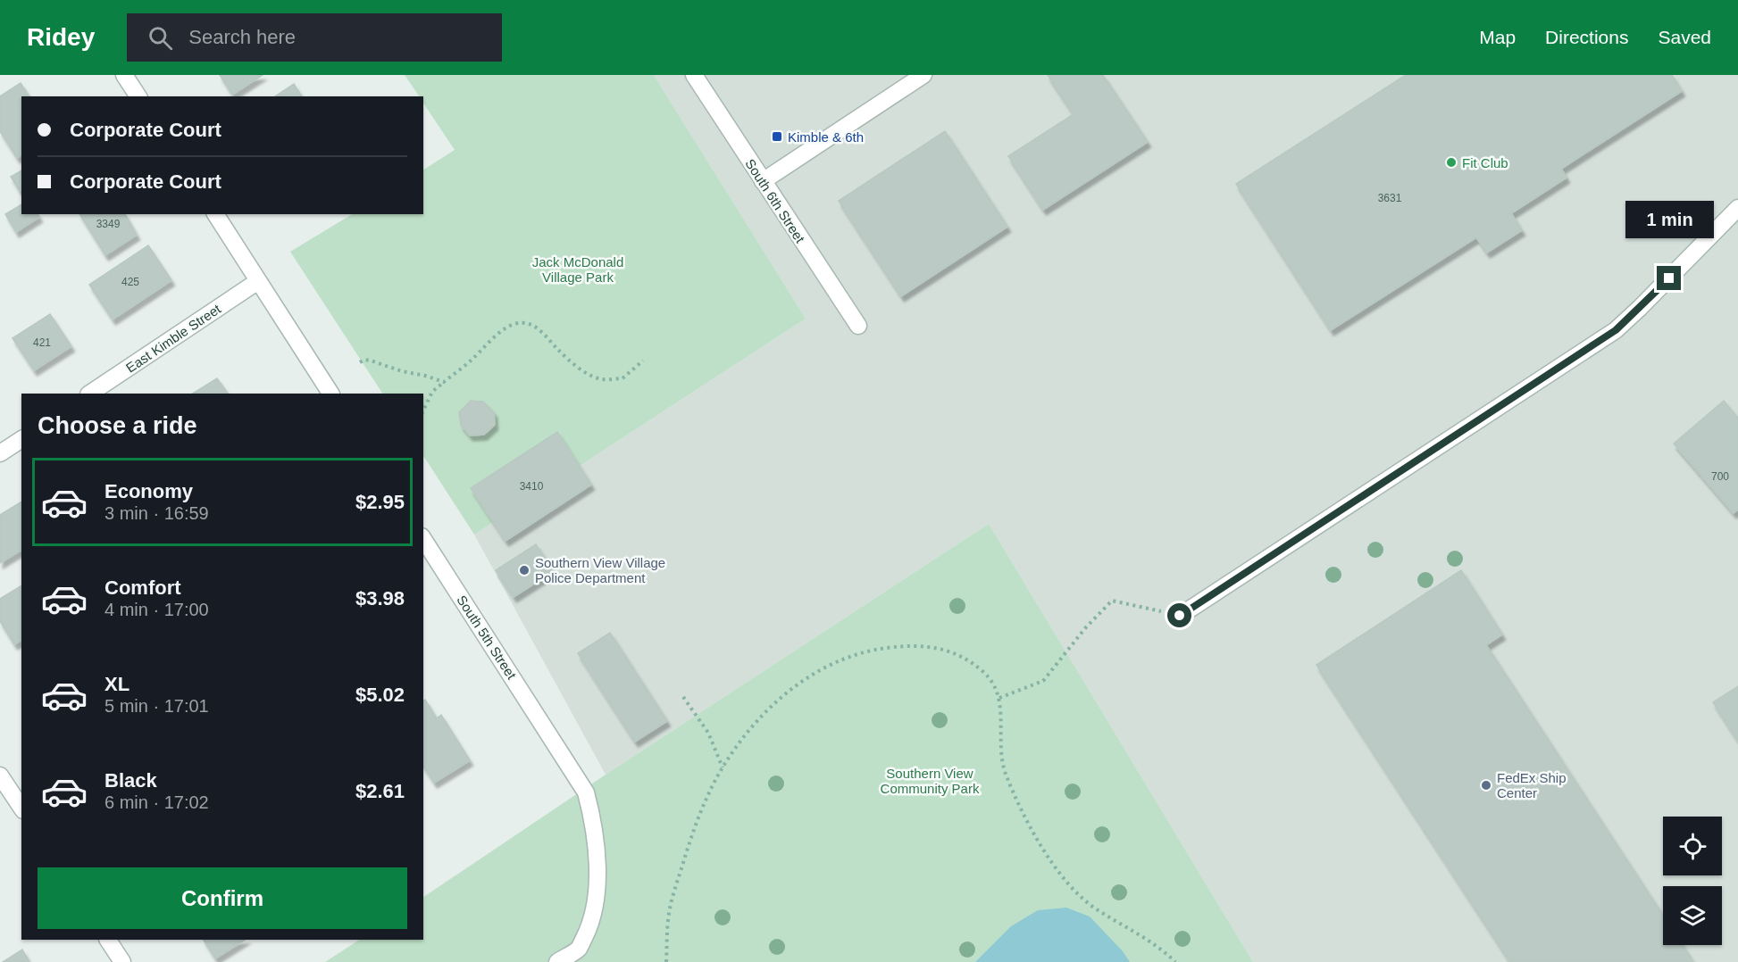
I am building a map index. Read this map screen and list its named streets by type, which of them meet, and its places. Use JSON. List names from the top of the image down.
{
  "streets": {
    "street": ["South 6th Street", "East Kimble Street", "South 5th Street"]
  },
  "parks": ["Jack McDonald Village Park", "Southern View Community Park"],
  "places": {
    "transit": ["Kimble & 6th"],
    "other": ["Fit Club", "Southern View Village Police Department", "FedEx Ship Center"]
  },
  "house_numbers": [
    "3631",
    "3349",
    "425",
    "421",
    "700",
    "3410"
  ],
  "page": {
    "header": "Ridey",
    "search": "Search here",
    "nav": ["Map", "Directions", "Saved"],
    "banner": ["Corporate Court", "Corporate Court"],
    "bubble": "1 min",
    "heading": "Choose a ride",
    "list": [
      {
        "name": "Economy",
        "note": "3 min · 16:59",
        "value": "$2.95"
      },
      {
        "name": "Comfort",
        "note": "4 min · 17:00",
        "value": "$3.98"
      },
      {
        "name": "XL",
        "note": "5 min · 17:01",
        "value": "$5.02"
      },
      {
        "name": "Black",
        "note": "6 min · 17:02",
        "value": "$2.61"
      }
    ],
    "buttons": "Confirm"
  }
}
